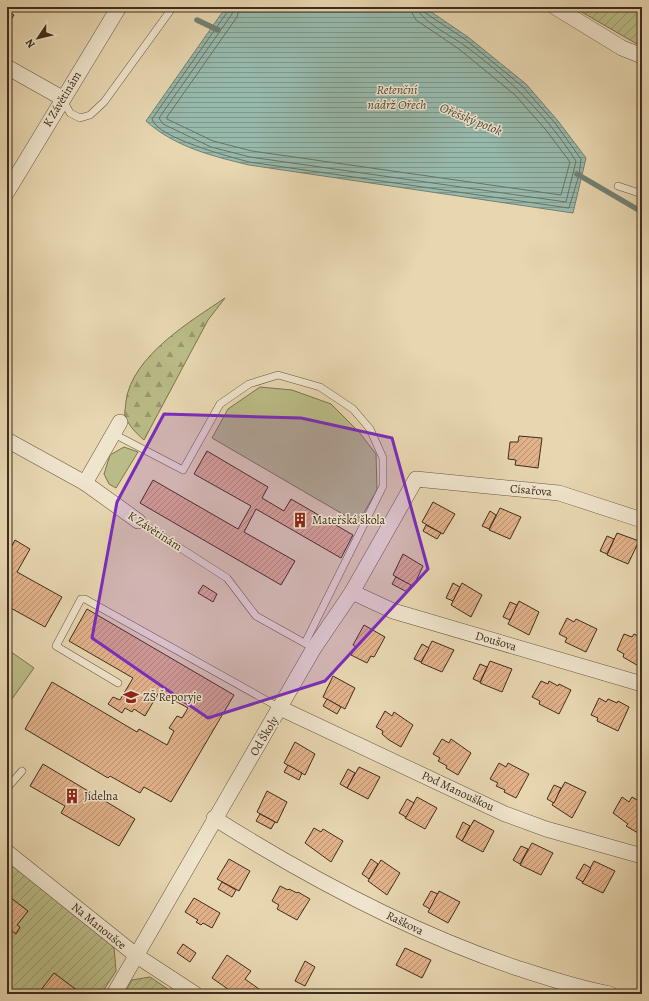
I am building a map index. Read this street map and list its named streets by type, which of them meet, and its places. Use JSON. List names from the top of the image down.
{
  "streets": {
    "street": [
      "K Závětinám",
      "Císařova",
      "Doušova",
      "Od Školy",
      "Pod Manouškou",
      "Raškova",
      "Na Manoušce"
    ]
  },
  "crossings": [
    ["K Závětinám", "Od Školy"],
    ["Císařova", "Od Školy"],
    ["Doušova", "Od Školy"],
    ["Od Školy", "Pod Manouškou"],
    ["Od Školy", "Raškova"],
    ["Od Školy", "Na Manoušce"]
  ],
  "water": ["Retenční nádrž Ořech", "Ořešský potok"],
  "places": {
    "building": ["Mateřská škola", "Jídelna"],
    "school or university": ["ZŠ Řeporyje"]
  },
  "north": "bottom left"
}
